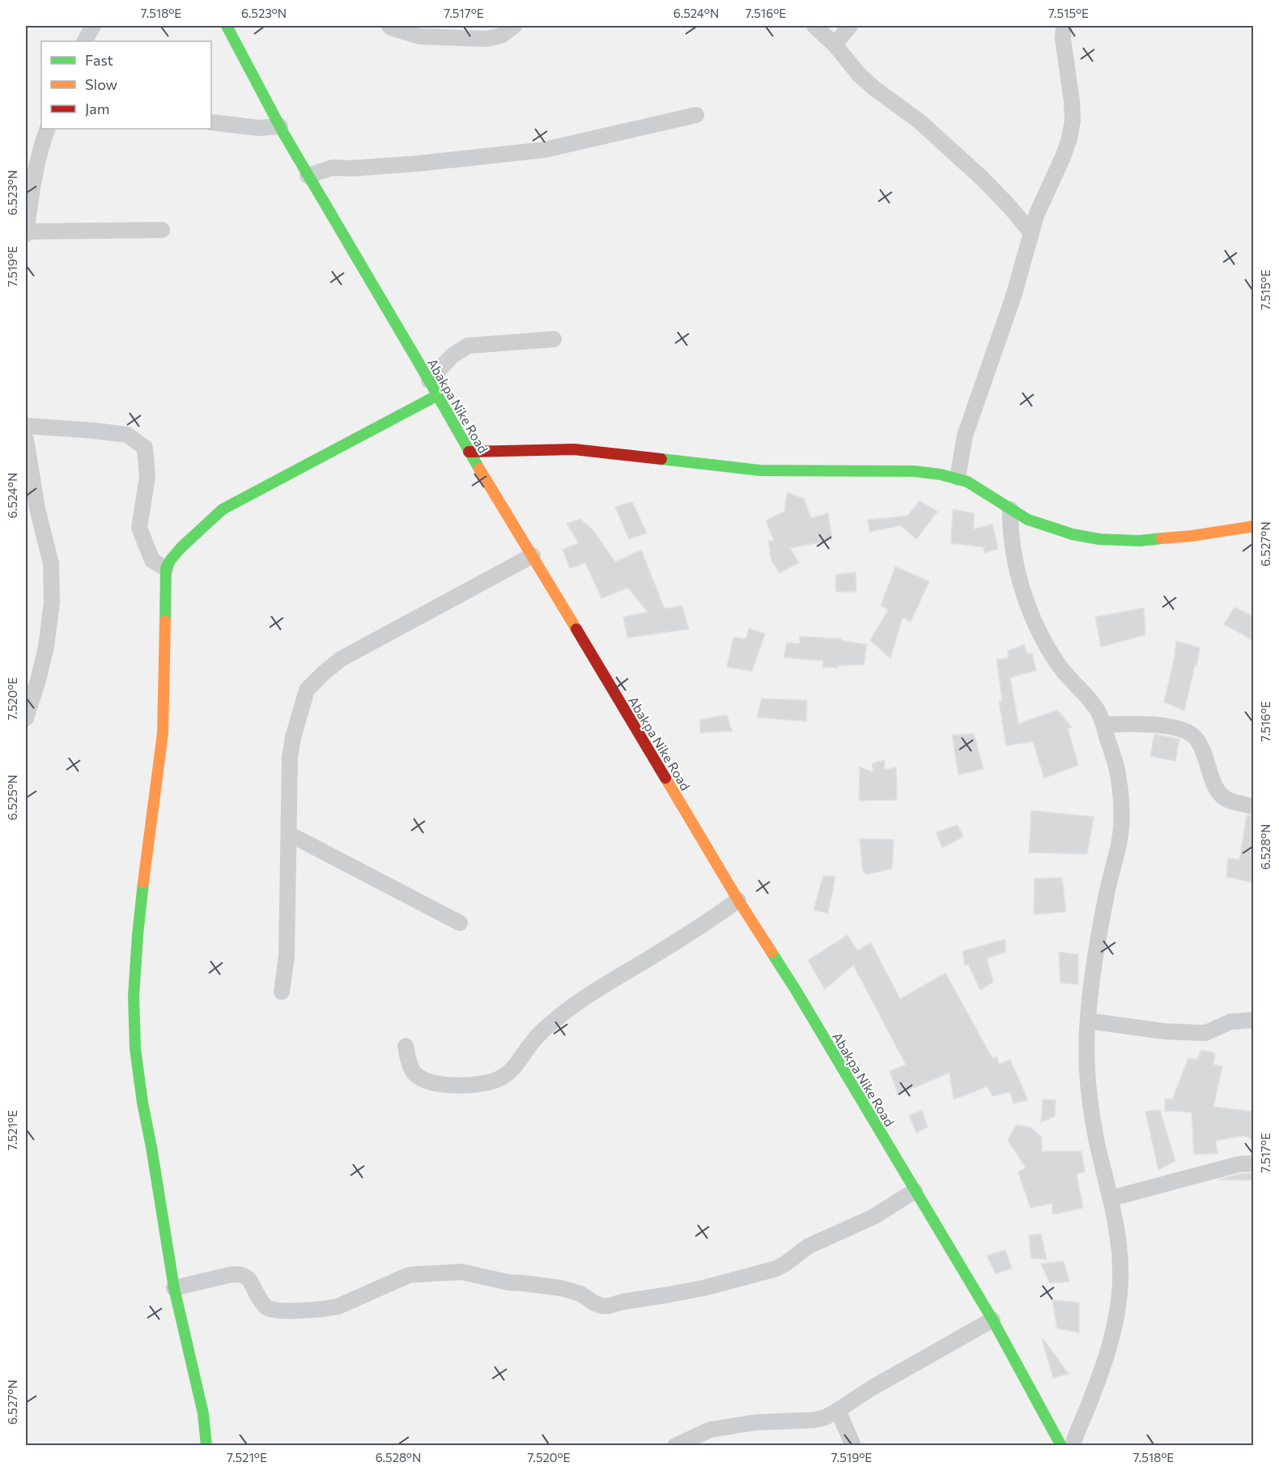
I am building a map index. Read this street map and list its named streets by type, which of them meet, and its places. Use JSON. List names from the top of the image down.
{
  "streets": {
    "street": ["Abakpa Nike Road"]
  },
  "legend": ["Fast", "Slow", "Jam"],
  "coordinates": [
    "7.518°E",
    "6.523°N",
    "7.517°E",
    "6.524°N",
    "7.516°E",
    "7.515°E",
    "7.519°E",
    "6.527°N",
    "7.520°E",
    "6.525°N",
    "6.528°N",
    "7.521°E"
  ]
}
